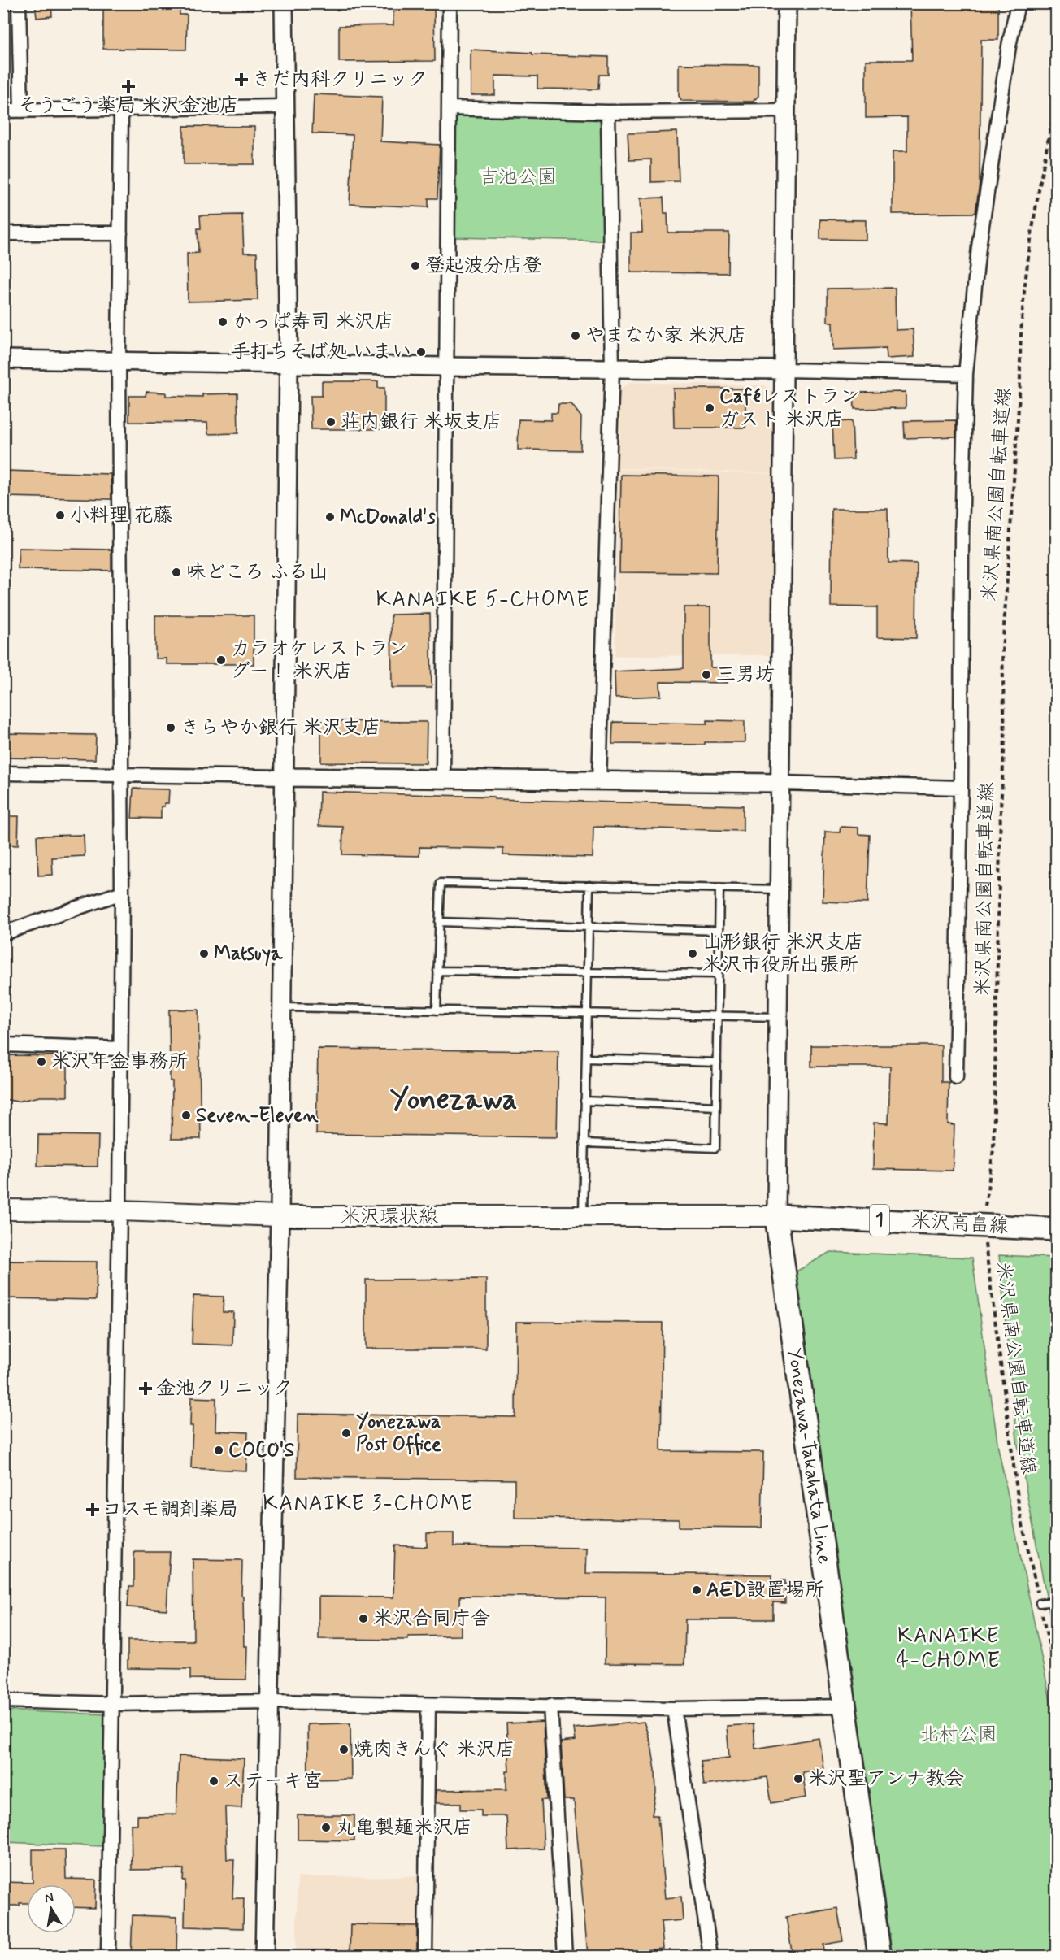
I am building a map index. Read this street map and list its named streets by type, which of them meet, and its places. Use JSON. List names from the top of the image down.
{
  "streets": {
    "main road": [
      "米沢環状線",
      "1",
      "米沢高畠線",
      "Yonezawa-Takahata Line"
    ],
    "path": ["米沢県南公園自転車道線"]
  },
  "crossings": [
    ["米沢県南公園自転車道線", "米沢高畠線"],
    ["米沢環状線", "米沢高畠線"],
    ["米沢環状線", "Yonezawa-Takahata Line"],
    ["米沢高畠線", "Yonezawa-Takahata Line"]
  ],
  "districts": [
    "KANAIKE 5-CHOME",
    "Yonezawa",
    "KANAIKE 3-CHOME",
    "KANAIKE 4-CHOME"
  ],
  "parks": ["吉池公園", "北村公園"],
  "places": {
    "health": [
      "きだ内科クリニック",
      "そうごう薬局 米沢金池店",
      "金池クリニック",
      "コスモ調剤薬局"
    ],
    "other": [
      "登起波分店登",
      "かっぱ寿司 米沢店",
      "やまなか家 米沢店",
      "手打ちそば処 いまい",
      "Caféレストラン ガスト 米沢店",
      "荘内銀行 米坂支店",
      "小料理 花藤",
      "McDonald's",
      "味どころ ふる山",
      "カラオケレストラン グー！ 米沢店",
      "三男坊",
      "きらやか銀行 米沢支店",
      "Matsuya",
      "山形銀行 米沢支店 米沢市役所出張所",
      "米沢年金事務所",
      "Seven-Eleven",
      "Yonezawa Post Office",
      "COCO'S",
      "AED設置場所",
      "米沢合同庁舎",
      "焼肉きんぐ 米沢店",
      "米沢聖アンナ教会",
      "ステーキ宮",
      "丸亀製麺米沢店"
    ]
  },
  "north": "top"
}
